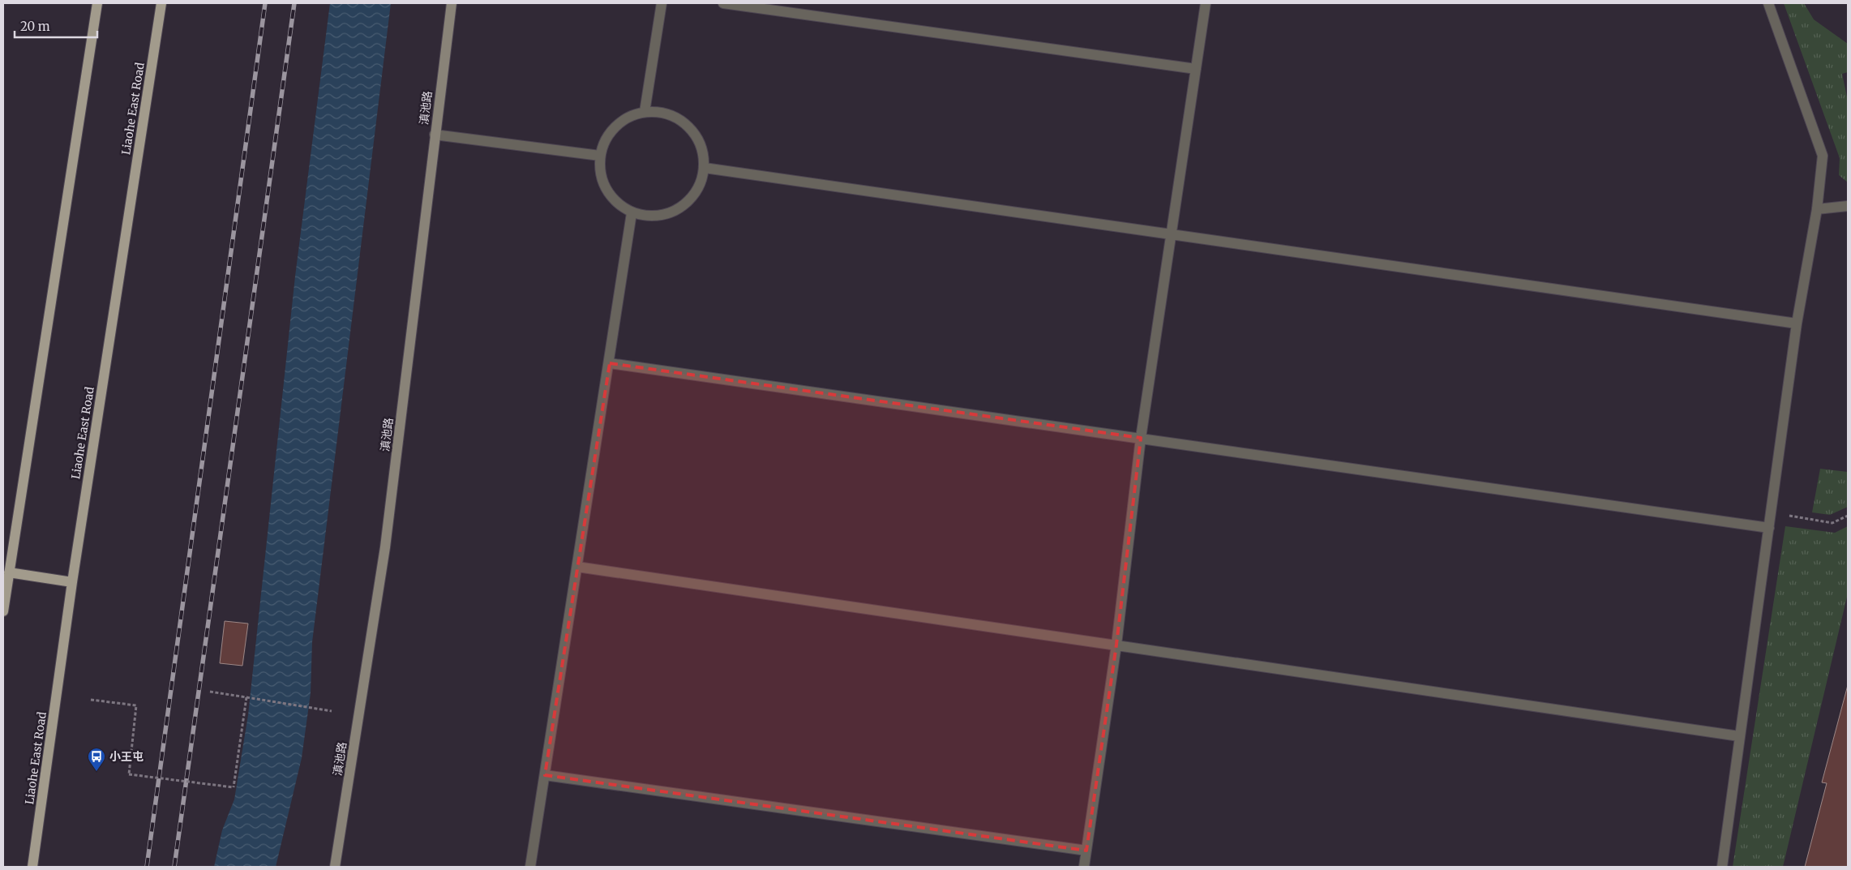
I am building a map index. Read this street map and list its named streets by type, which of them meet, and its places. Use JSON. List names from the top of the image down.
{
  "streets": {
    "main road": ["Liaohe East Road"],
    "street": ["滇池路"]
  },
  "places": {
    "bus stop": ["小王屯"]
  },
  "scale_bar": "20 m"
}
